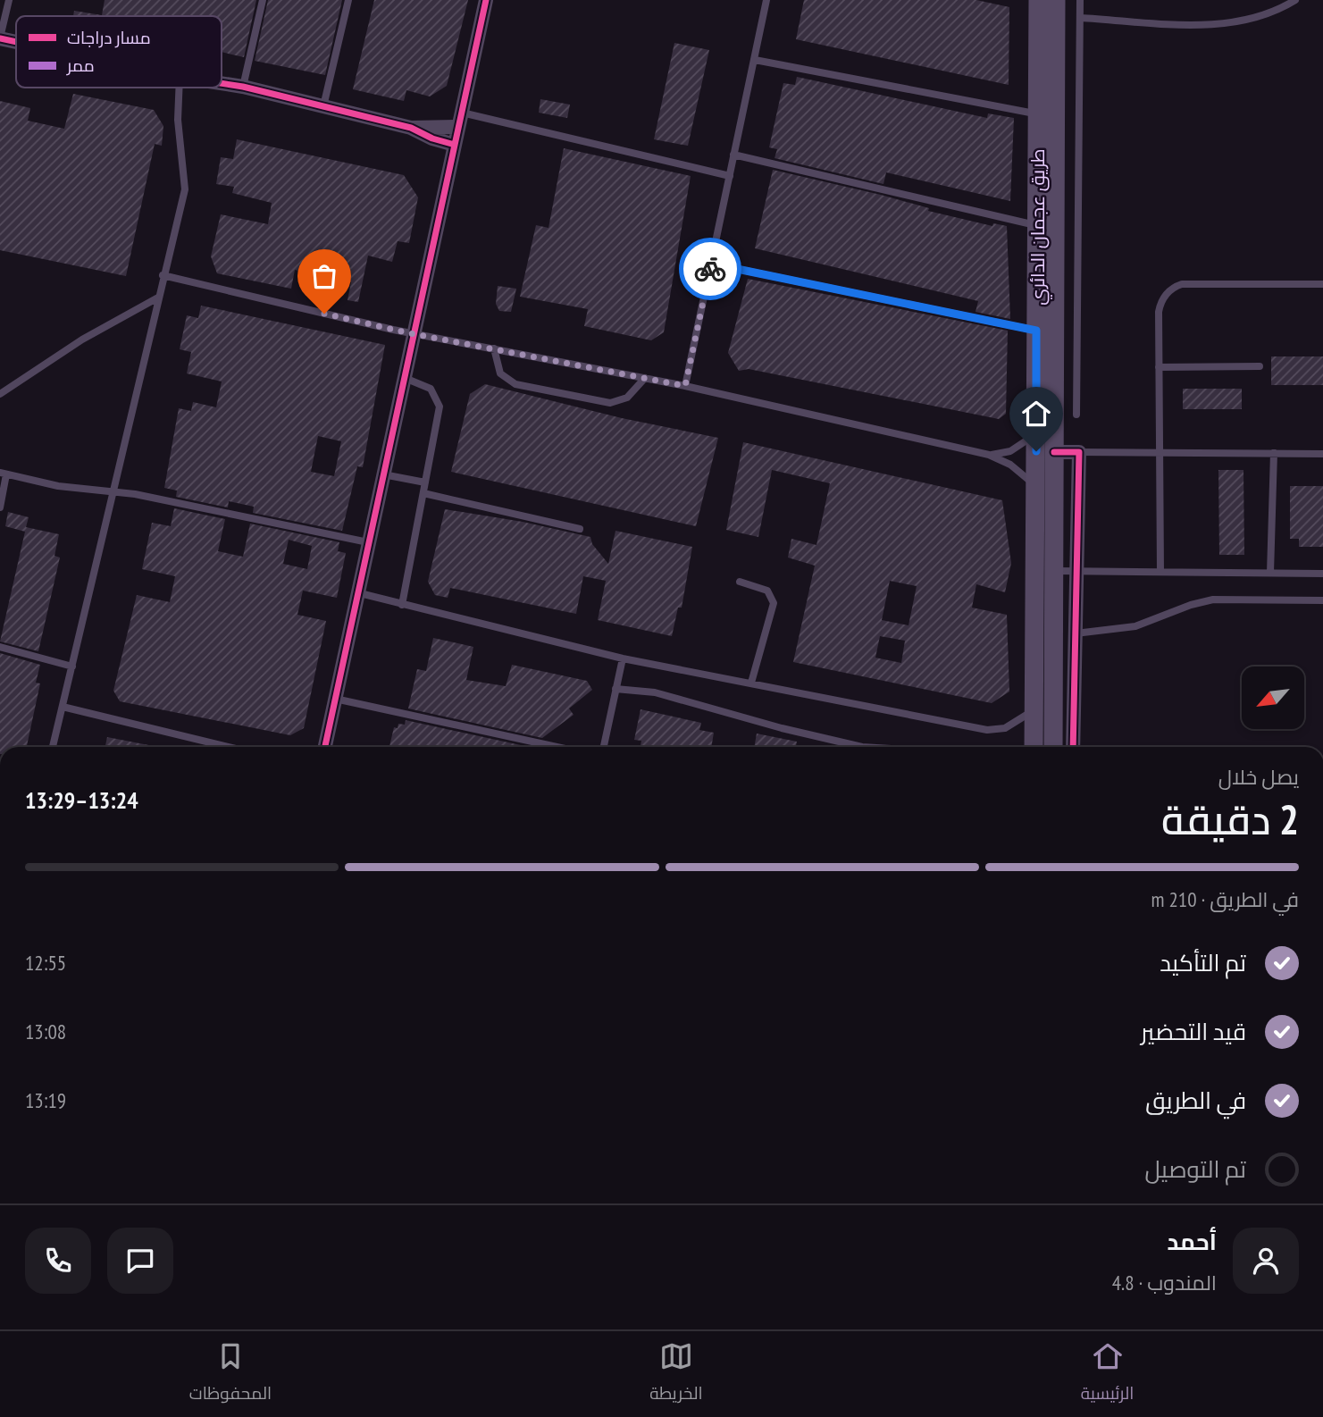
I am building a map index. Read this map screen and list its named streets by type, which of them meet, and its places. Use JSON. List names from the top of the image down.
{
  "streets": {
    "main road": ["طريق عجمان الدائري"]
  },
  "legend": ["مسار دراجات", "ممر"],
  "north": "bottom left",
  "page": {
    "heading": ["2 دقيقة", "يصل خلال", "13:24–13:29"],
    "panel": ["أحمد", "المندوب · 4.8"],
    "bar": "في الطريق · 210 m",
    "list": [
      ["تم التأكيد", "12:55"],
      ["قيد التحضير", "13:08"],
      ["في الطريق", "13:19"],
      "تم التوصيل"
    ],
    "tabs": ["الرئيسية", "الخريطة", "المحفوظات"]
  }
}
